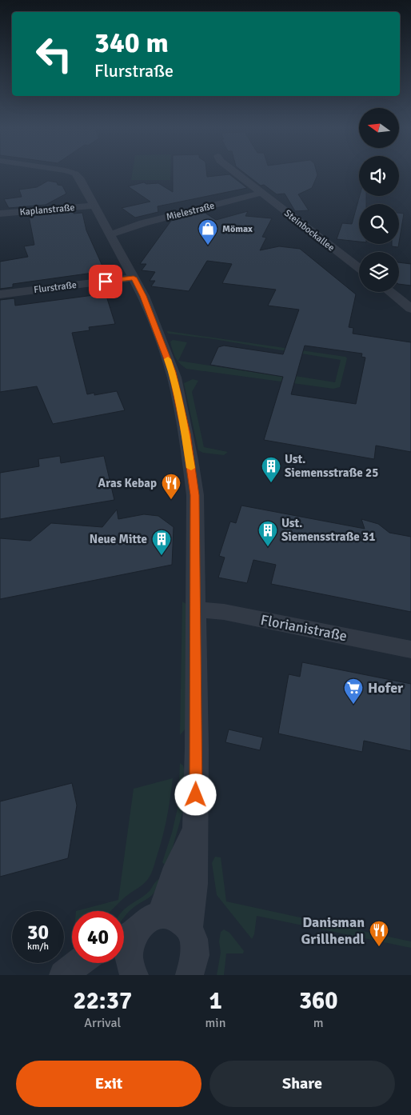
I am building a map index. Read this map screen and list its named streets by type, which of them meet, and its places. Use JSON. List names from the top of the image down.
{
  "streets": {
    "street": [
      "Kaplanstraße",
      "Mielestraße",
      "Steinbockallee",
      "Flurstraße",
      "Florianistraße"
    ]
  },
  "crossings": [
    ["Mielestraße", "Steinbockallee"]
  ],
  "places": {
    "shop": ["Mömax"],
    "building": ["Ust. Siemensstraße 25", "Ust. Siemensstraße 31", "Neue Mitte"],
    "restaurant": ["Aras Kebap", "Danisman Grillhendl"],
    "supermarket": ["Hofer"]
  },
  "north": "left",
  "page": {
    "turn": ["340 m", "Flurstraße"],
    "speed": "30 km/h",
    "limit": "40",
    "eta": [
      "22:37",
      "Arrival",
      "1",
      "min",
      "360",
      "m"
    ],
    "buttons": ["Exit", "Share"]
  }
}
